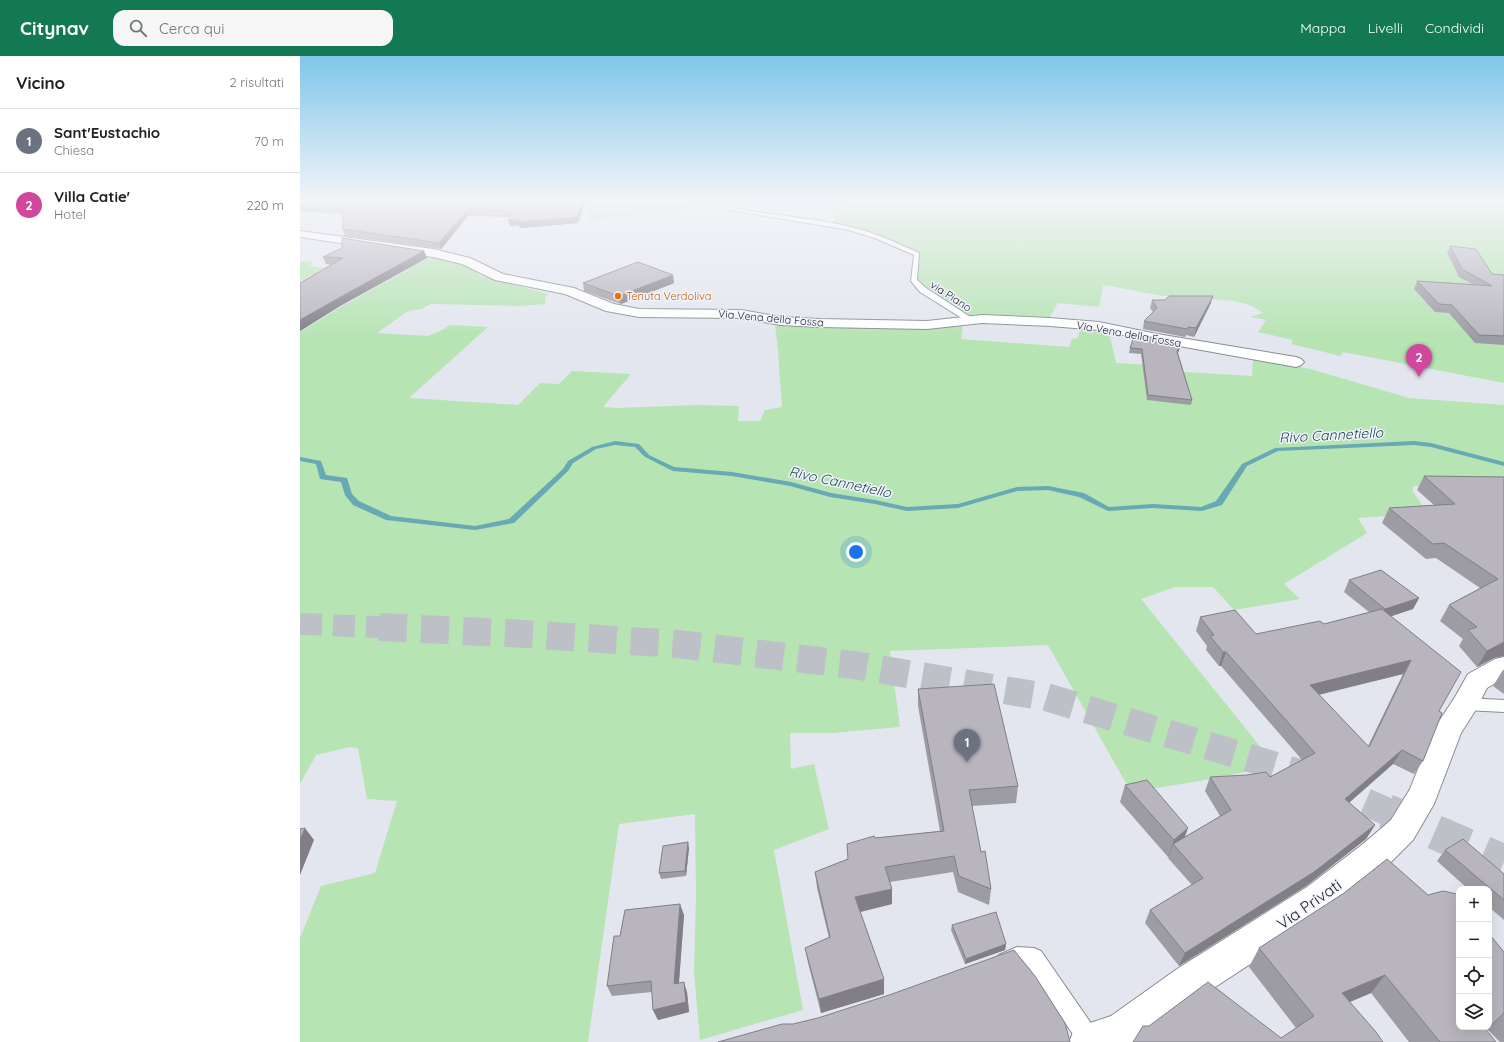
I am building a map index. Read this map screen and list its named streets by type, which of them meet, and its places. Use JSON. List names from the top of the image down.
{
  "streets": {
    "street": ["Via Vena della Fossa", "Via Privati"],
    "lane": ["via Piano"]
  },
  "crossings": [
    ["via Piano", "Via Vena della Fossa"]
  ],
  "water": ["Rivo Cannetiello"],
  "places": ["Tenuta Verdoliva"],
  "page": {
    "header": "Citynav",
    "search": "Cerca qui",
    "nav": ["Mappa", "Livelli", "Condividi"],
    "heading": ["Vicino", "2 risultati"],
    "list": [
      {
        "mark": "1",
        "name": "Sant'Eustachio",
        "note": "Chiesa",
        "value": "70 m"
      },
      {
        "mark": "2",
        "name": "Villa Catie'",
        "note": "Hotel",
        "value": "220 m"
      }
    ],
    "pins": ["2", "1"],
    "map_buttons": ["+", "−"]
  }
}
